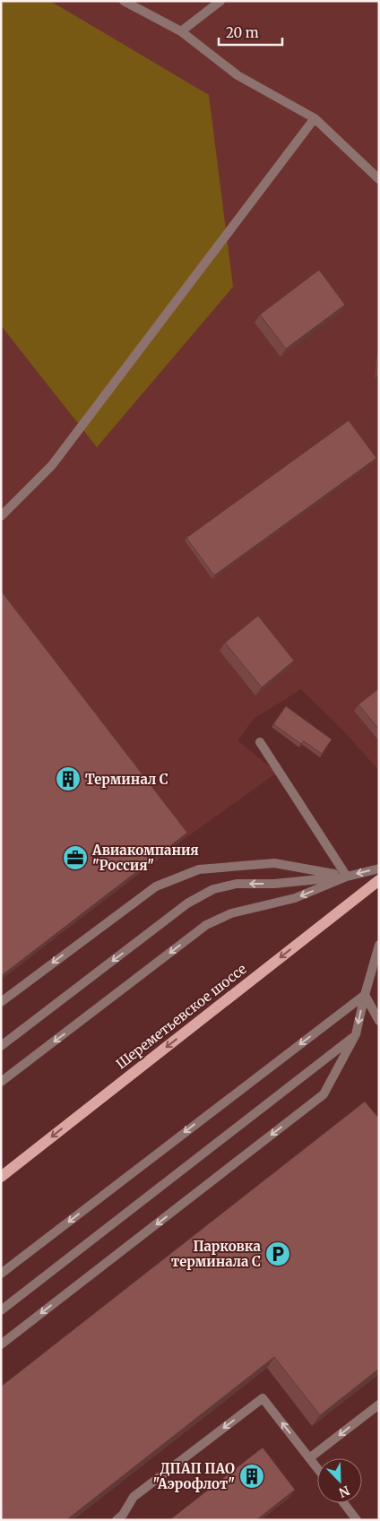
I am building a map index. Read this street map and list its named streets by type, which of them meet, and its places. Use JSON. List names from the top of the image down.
{
  "streets": {
    "main road": ["Шереметьевское шоссе"]
  },
  "one_way": ["Шереметьевское шоссе"],
  "places": {
    "building": ["Терминал C", "ДПАП ПАО \"Аэрофлот\""],
    "office": ["Авиакомпания \"Россия\""],
    "parking": ["Парковка терминала C"]
  },
  "scale_bar": "20 m",
  "north": "bottom right"
}
